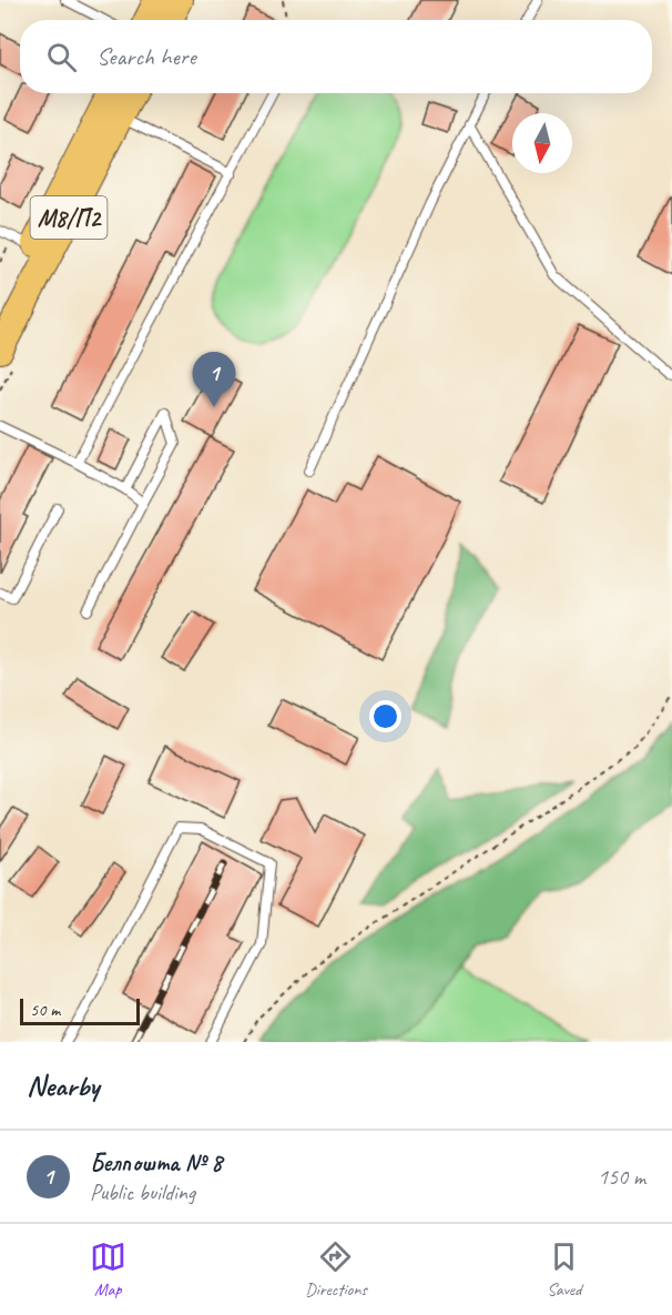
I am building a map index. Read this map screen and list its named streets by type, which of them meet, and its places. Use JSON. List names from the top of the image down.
{
  "streets": {
    "main road": ["М8/П2"]
  },
  "scale_bar": "50 m",
  "north": "bottom",
  "page": {
    "search": "Search here",
    "pins": "1",
    "scale": "50 m",
    "heading": "Nearby",
    "list": [
      {
        "mark": "1",
        "name": "Белпошта № 8",
        "note": "Public building",
        "value": "150 m"
      }
    ],
    "nav": ["Map", "Directions", "Saved"]
  }
}
